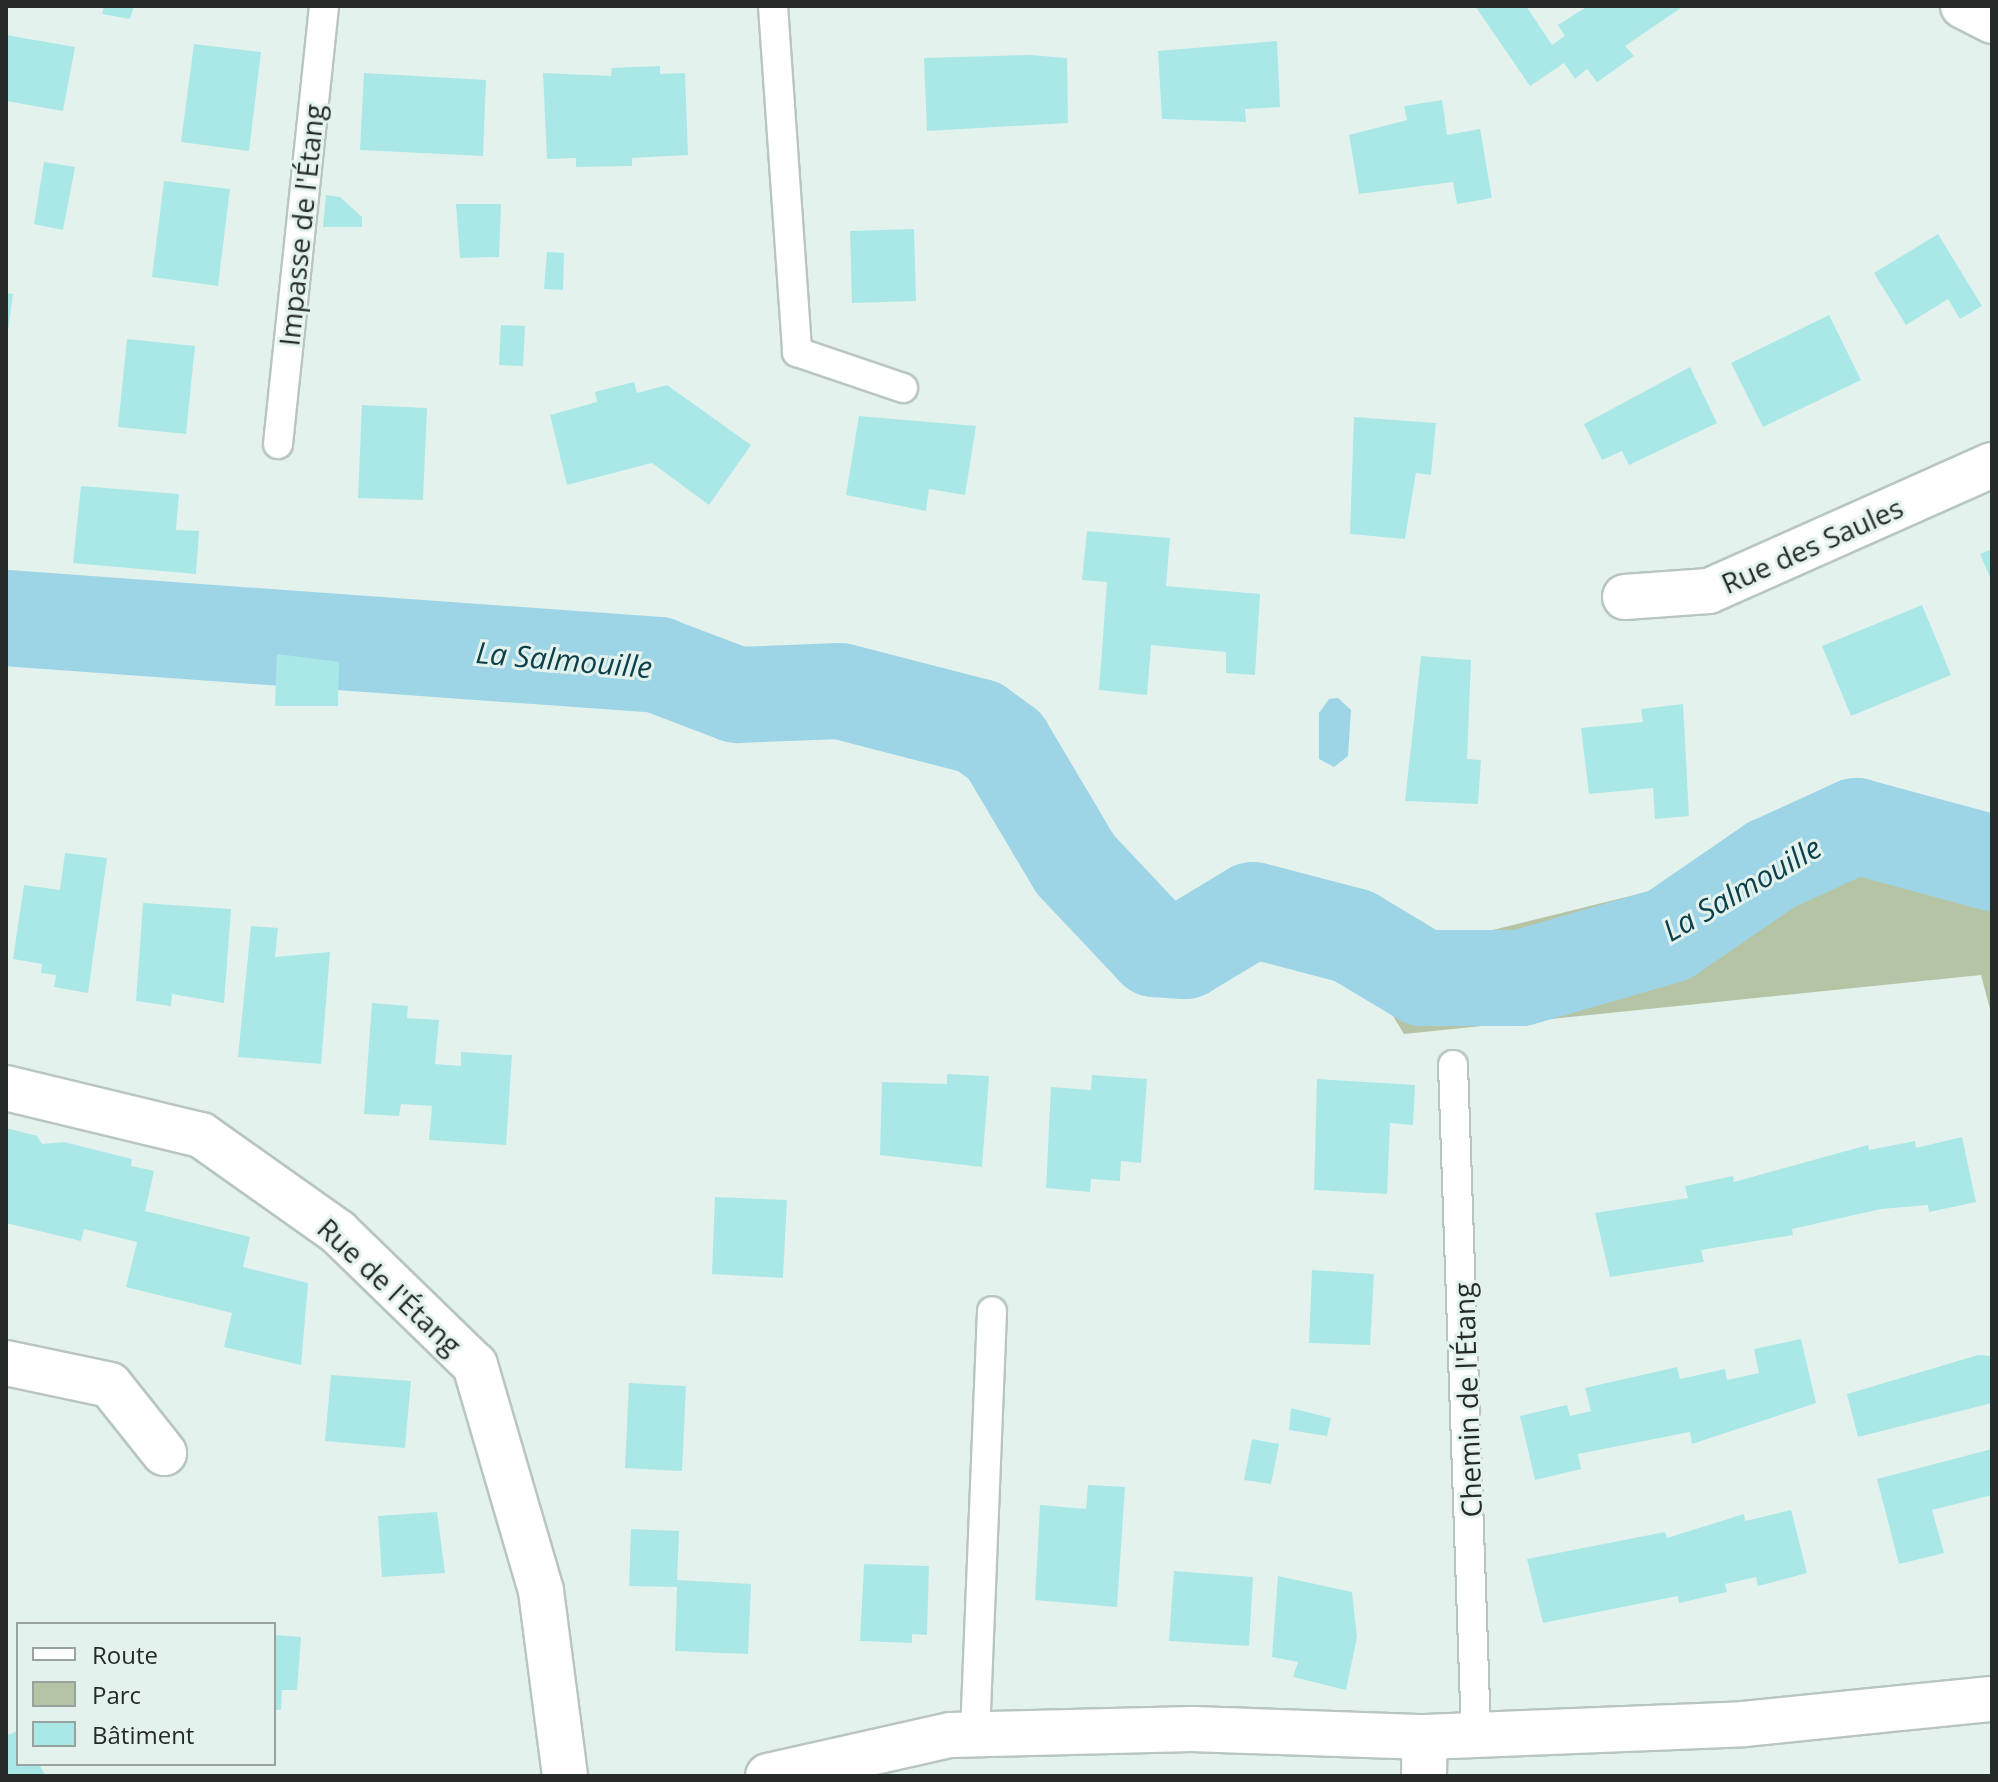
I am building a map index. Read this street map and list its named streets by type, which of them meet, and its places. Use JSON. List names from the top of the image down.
{
  "streets": {
    "street": ["Rue des Saules", "Rue de l'Étang"],
    "lane": ["Impasse de l'Étang", "Chemin de l'Étang"]
  },
  "water": ["La Salmouille"],
  "legend": ["Route", "Parc", "Bâtiment"]
}
